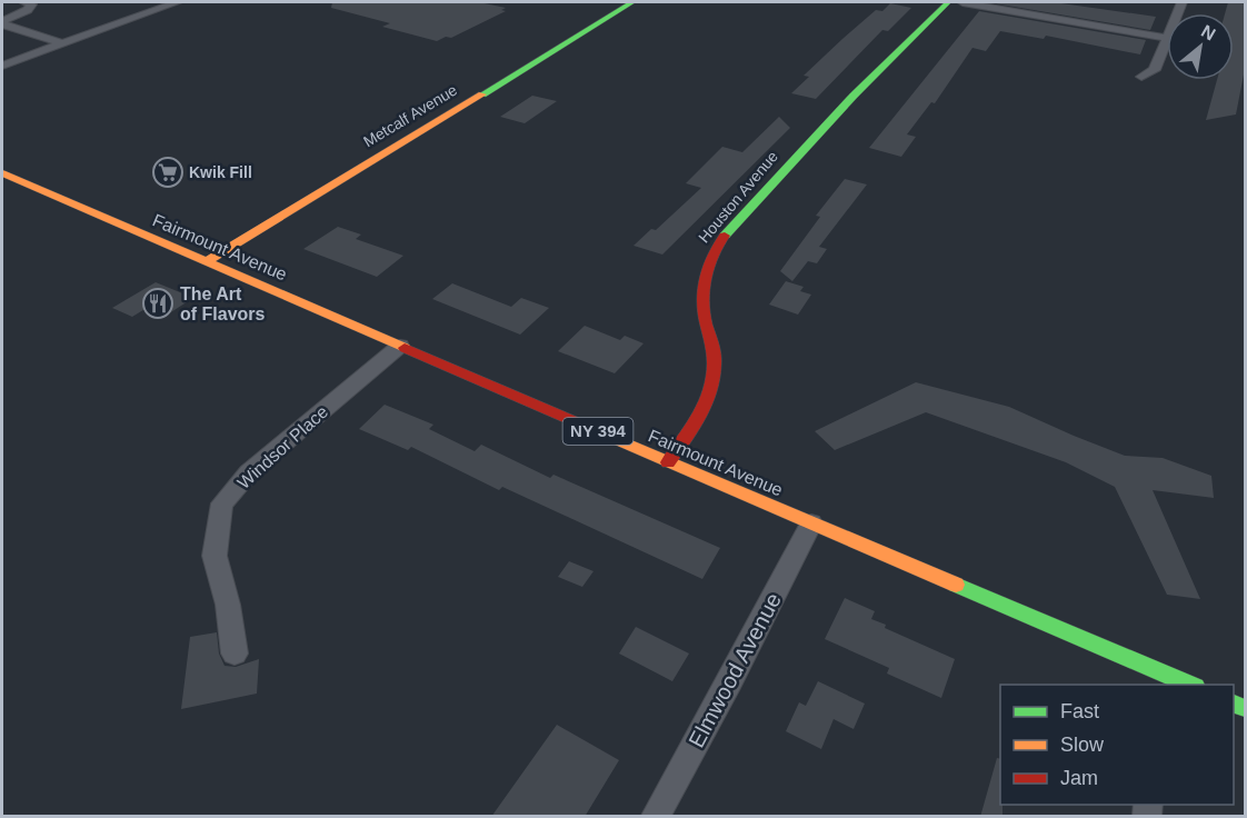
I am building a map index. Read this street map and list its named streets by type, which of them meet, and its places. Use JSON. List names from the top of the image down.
{
  "streets": {
    "street": [
      "Metcalf Avenue",
      "Houston Avenue",
      "Fairmount Avenue",
      "NY 394",
      "Windsor Place",
      "Elmwood Avenue"
    ]
  },
  "crossings": [
    ["Metcalf Avenue", "Fairmount Avenue"],
    ["Houston Avenue", "Fairmount Avenue"],
    ["Fairmount Avenue", "Windsor Place"],
    ["Fairmount Avenue", "Elmwood Avenue"]
  ],
  "places": {
    "supermarket": ["Kwik Fill"],
    "restaurant": ["The Art of Flavors"]
  },
  "legend": ["Fast", "Slow", "Jam"],
  "north": "top right"
}
